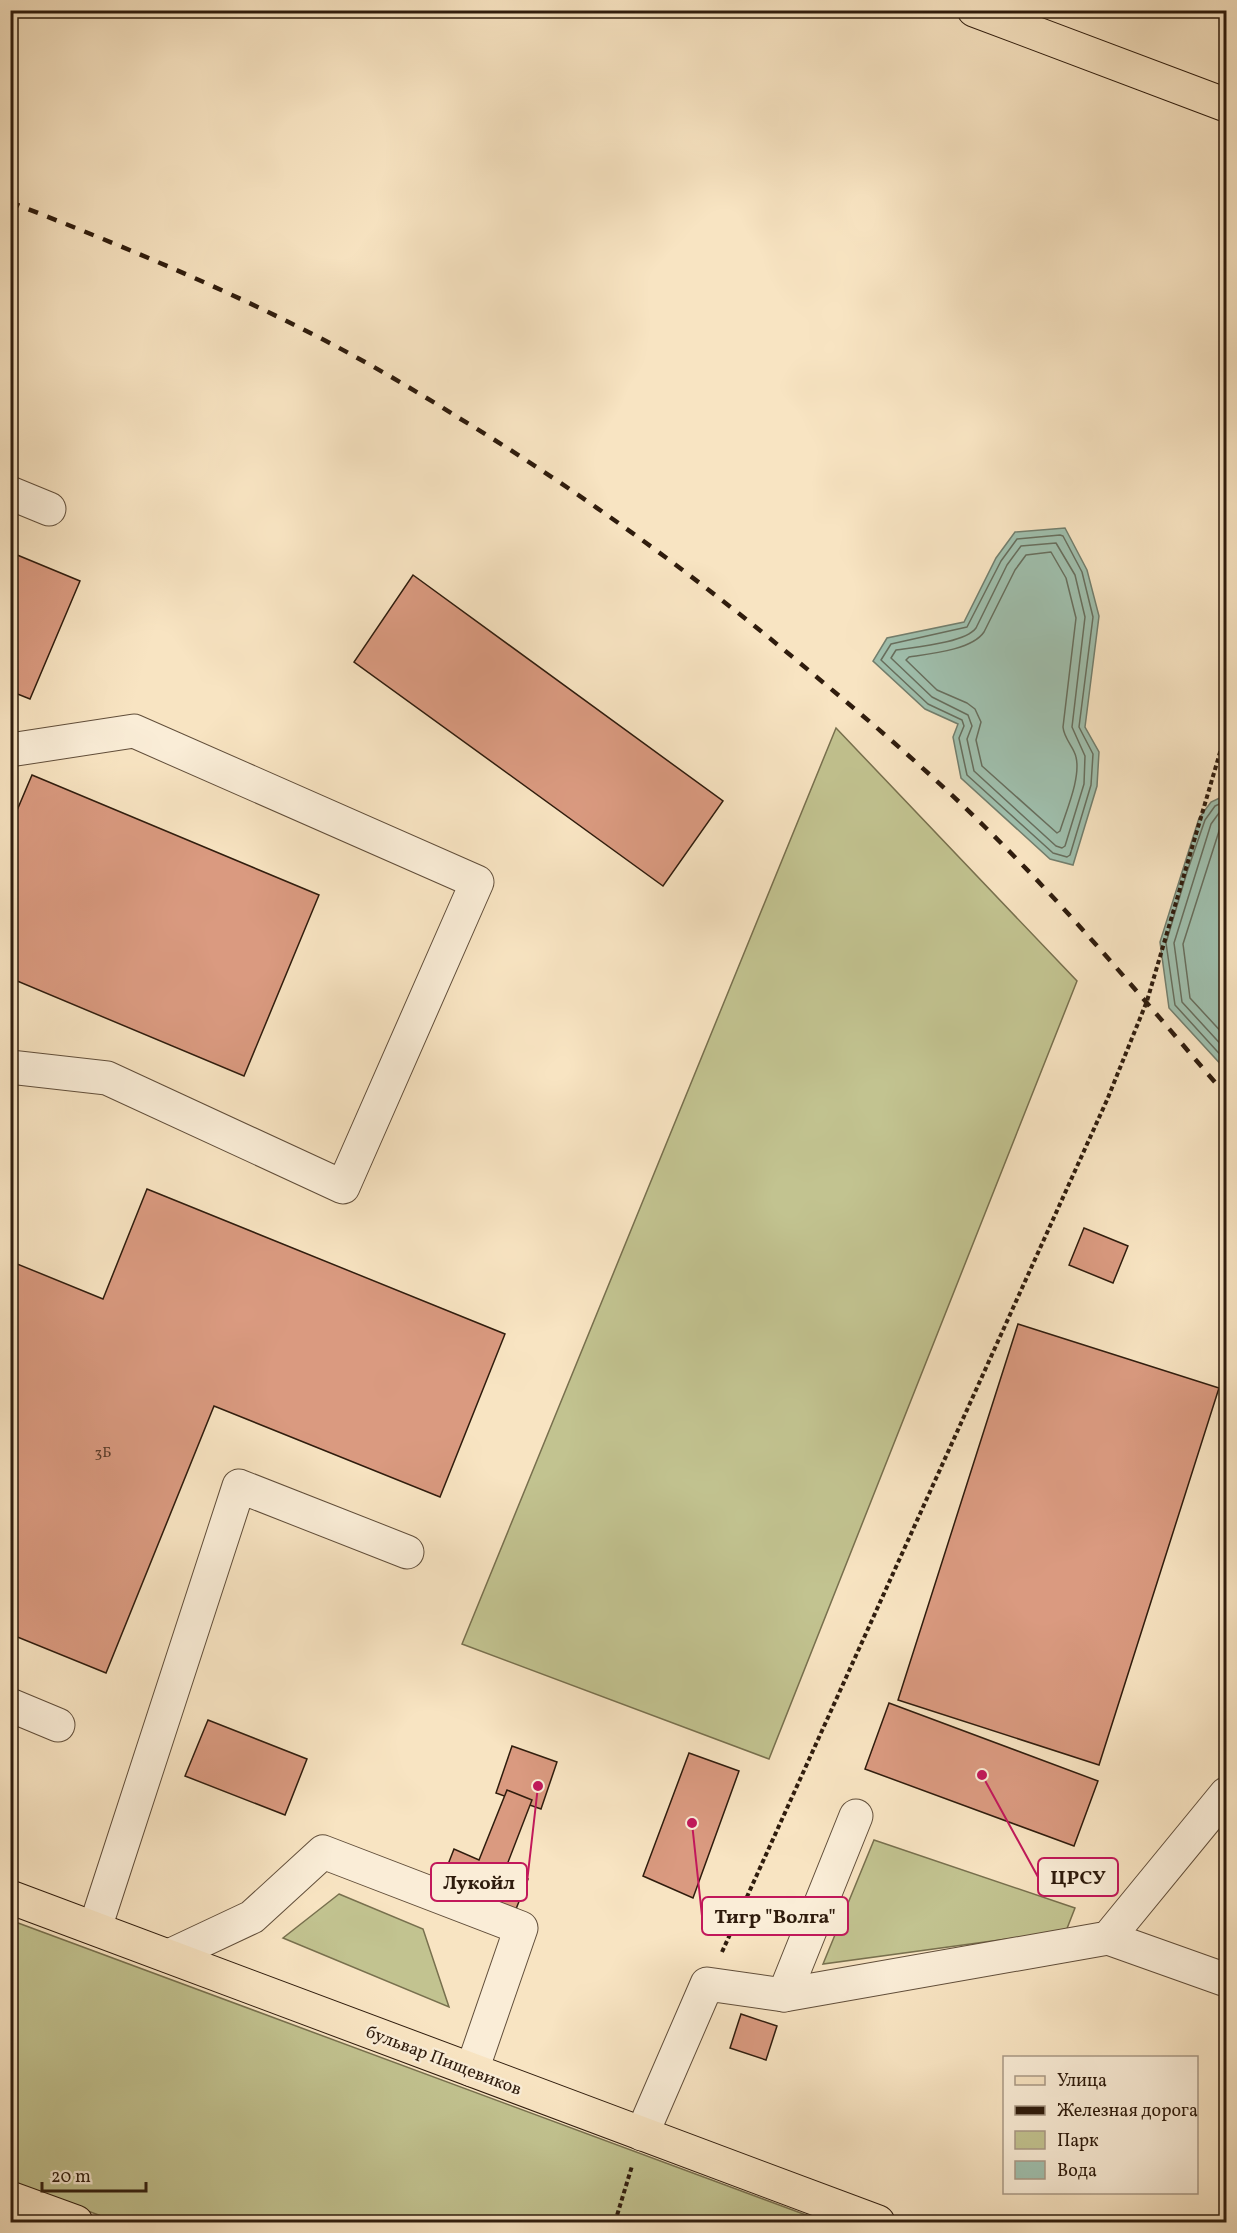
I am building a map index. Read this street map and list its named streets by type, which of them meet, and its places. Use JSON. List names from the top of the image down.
{
  "streets": {
    "main road": ["бульвар Пищевиков"]
  },
  "places": ["ЦРСУ", "Лукойл", "Тигр \"Волга\""],
  "house_numbers": ["3Б"],
  "legend": [
    "Улица",
    "Железная дорога",
    "Парк",
    "Вода"
  ],
  "scale_bar": "20 m"
}
